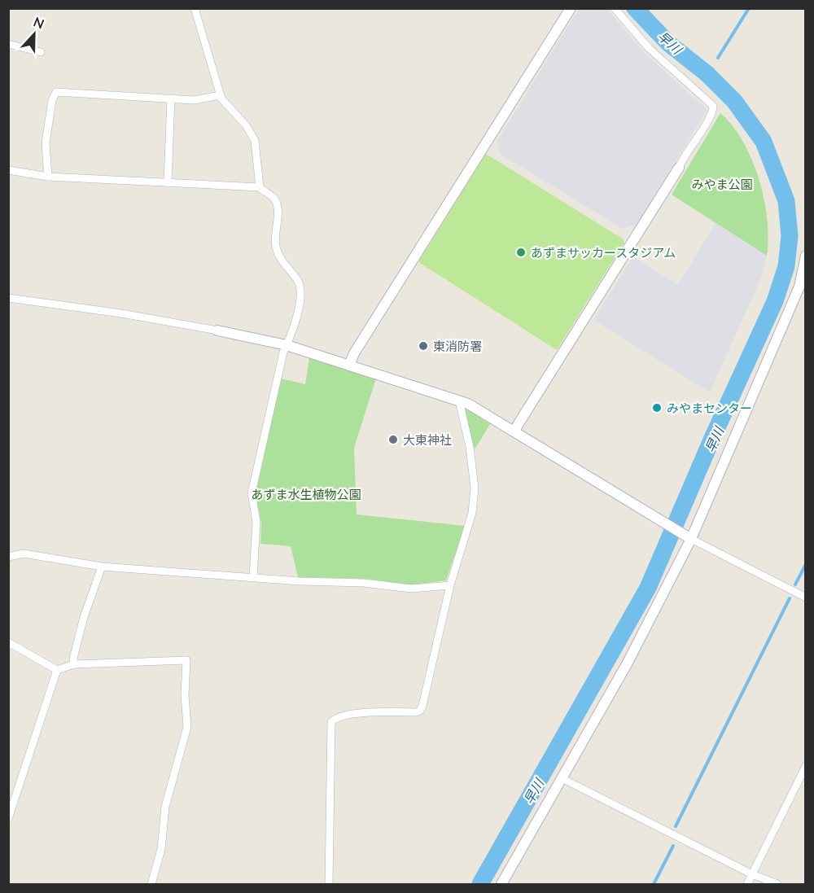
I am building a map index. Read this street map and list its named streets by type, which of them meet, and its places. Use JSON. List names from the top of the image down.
{
  "water": ["早川"],
  "parks": ["みやま公園", "あずま水生植物公園"],
  "places": [
    "あずまサッカースタジアム",
    "東消防署",
    "みやまセンター",
    "大東神社"
  ],
  "north": "top"
}
